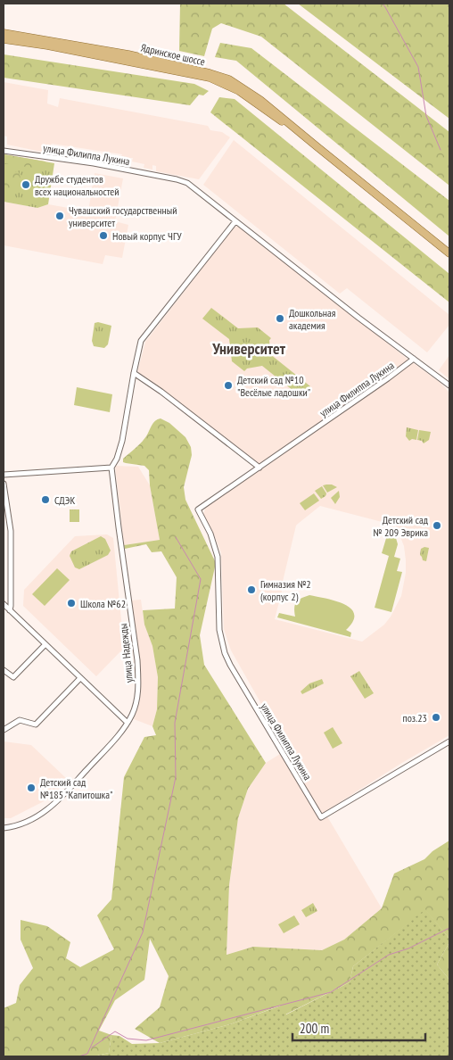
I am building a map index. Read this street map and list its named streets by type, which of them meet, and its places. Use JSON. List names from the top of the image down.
{
  "streets": {
    "main road": ["Ядринское шоссе"],
    "street": ["улица Филиппа Лукина", "улица Надежды"]
  },
  "districts": ["Университет"],
  "places": [
    "Дружбе студентов всех национальностей",
    "Чувашский государственный университет",
    "Новый корпус ЧГУ",
    "Дошкольная академия",
    "Детский сад №10 \"Весёлые ладошки\"",
    "СДЭК",
    "Детский сад № 209 Эврика",
    "Гимназия №2 (корпус 2)",
    "Школа №62",
    "поз.23",
    "Детский сад №185 \"Капитошка\""
  ],
  "scale_bar": "200 m"
}
